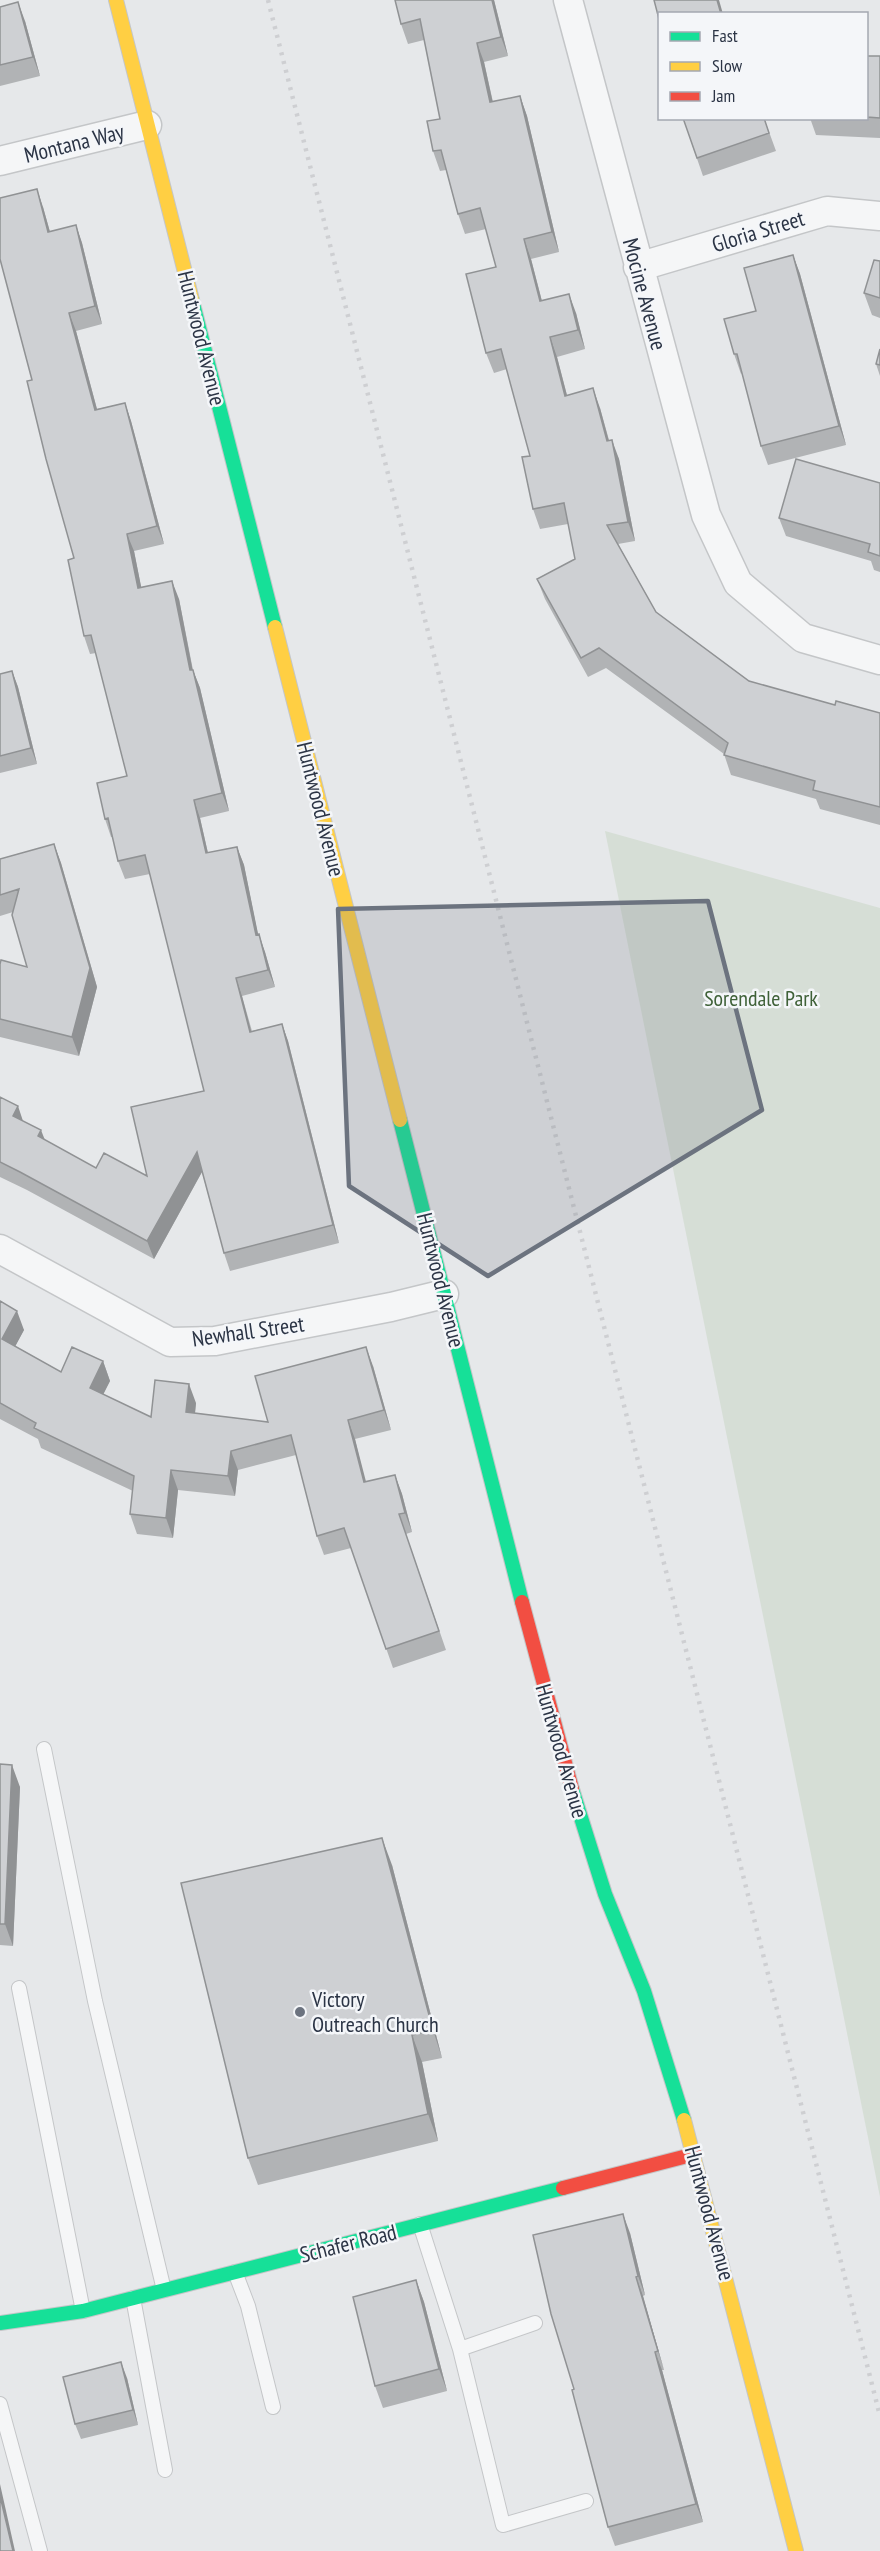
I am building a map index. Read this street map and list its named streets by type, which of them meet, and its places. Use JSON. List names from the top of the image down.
{
  "streets": {
    "street": [
      "Montana Way",
      "Gloria Street",
      "Mocine Avenue",
      "Huntwood Avenue",
      "Newhall Street",
      "Schafer Road"
    ]
  },
  "crossings": [
    ["Montana Way", "Huntwood Avenue"],
    ["Gloria Street", "Mocine Avenue"],
    ["Huntwood Avenue", "Newhall Street"],
    ["Huntwood Avenue", "Schafer Road"]
  ],
  "parks": ["Sorendale Park"],
  "places": ["Victory Outreach Church"],
  "legend": ["Fast", "Slow", "Jam"]
}
